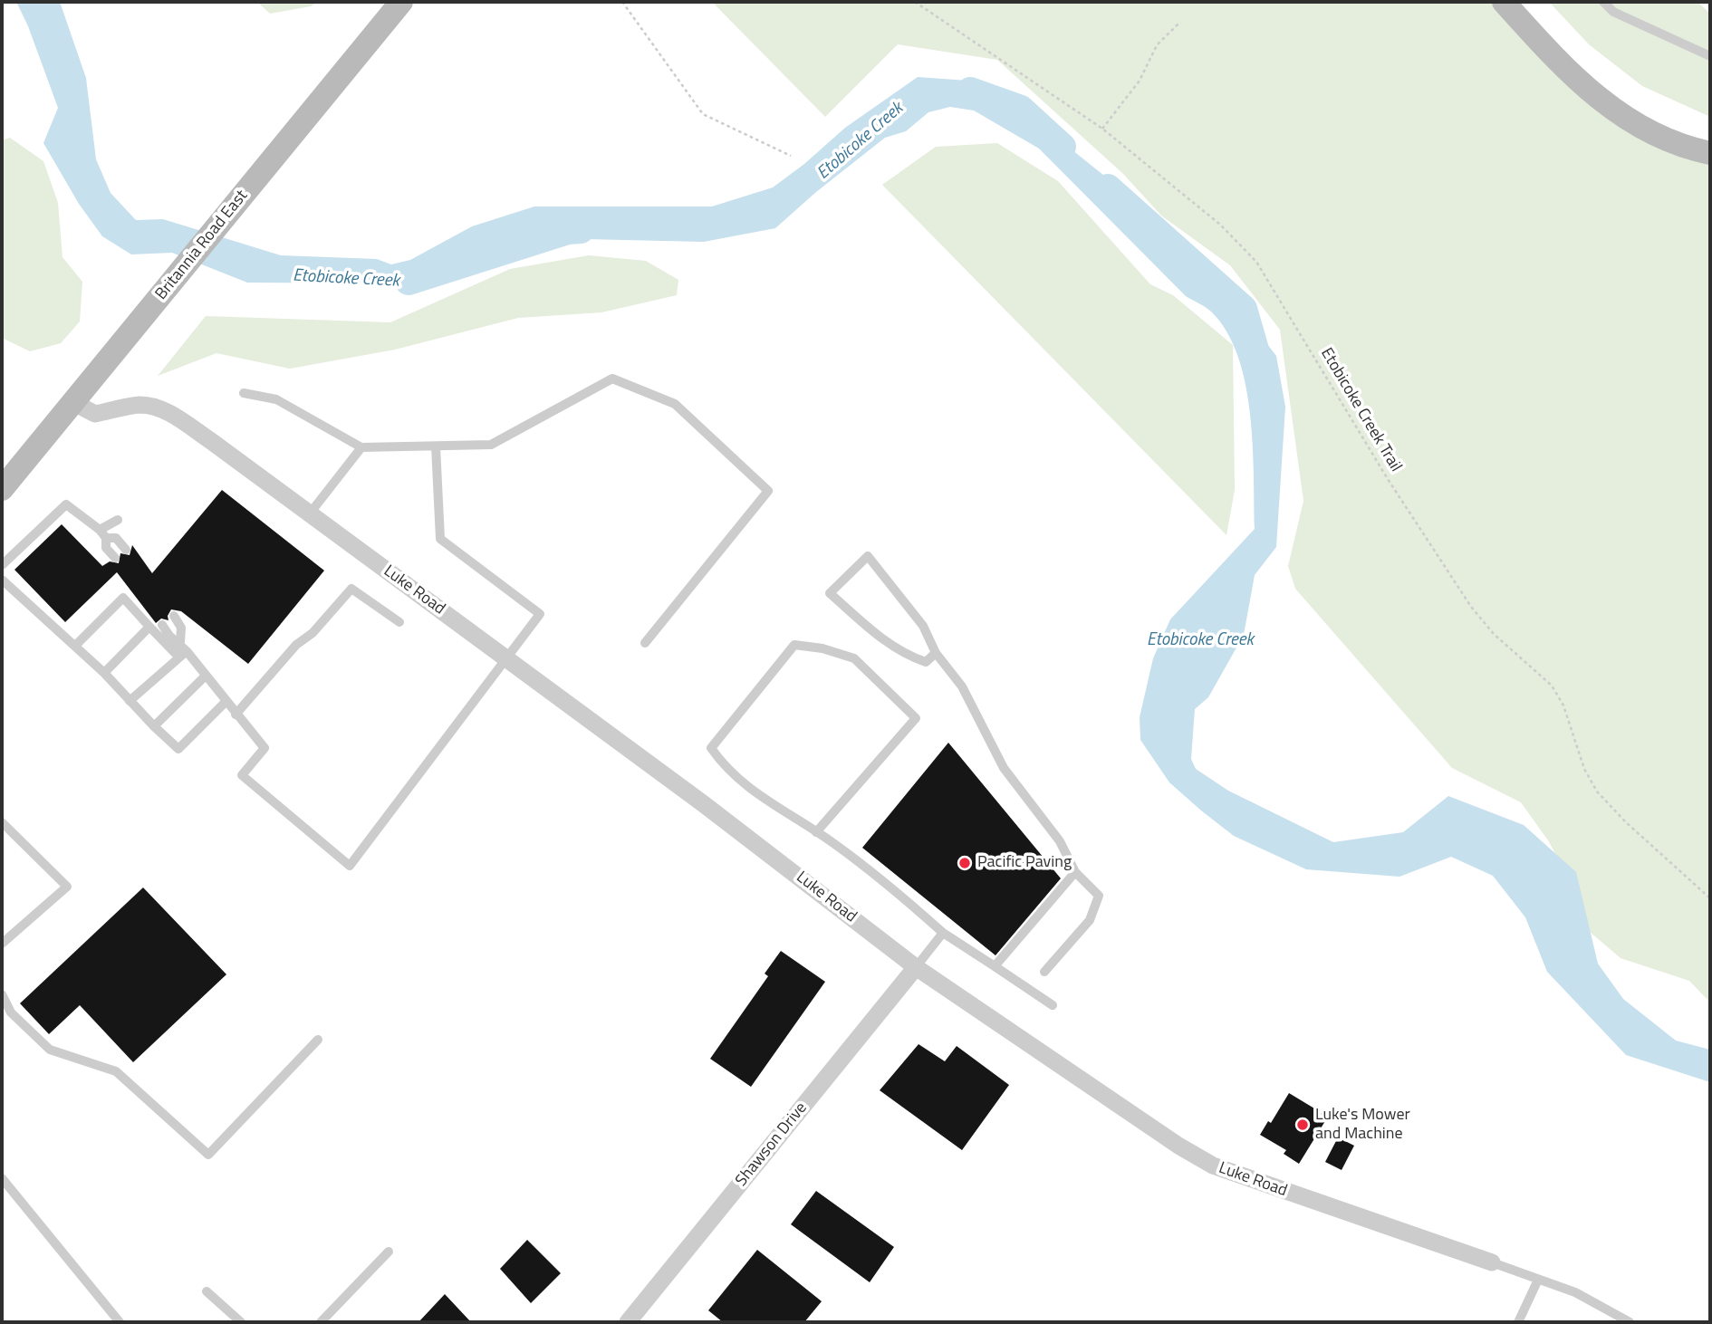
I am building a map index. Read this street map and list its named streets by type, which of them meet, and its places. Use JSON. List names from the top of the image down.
{
  "streets": {
    "street": ["Britannia Road East", "Luke Road", "Shawson Drive"],
    "path": ["Etobicoke Creek Trail"]
  },
  "crossings": [
    ["Britannia Road East", "Luke Road"],
    ["Luke Road", "Shawson Drive"]
  ],
  "water": ["Etobicoke Creek"],
  "places": ["Pacific Paving", "Luke's Mower and Machine"]
}
